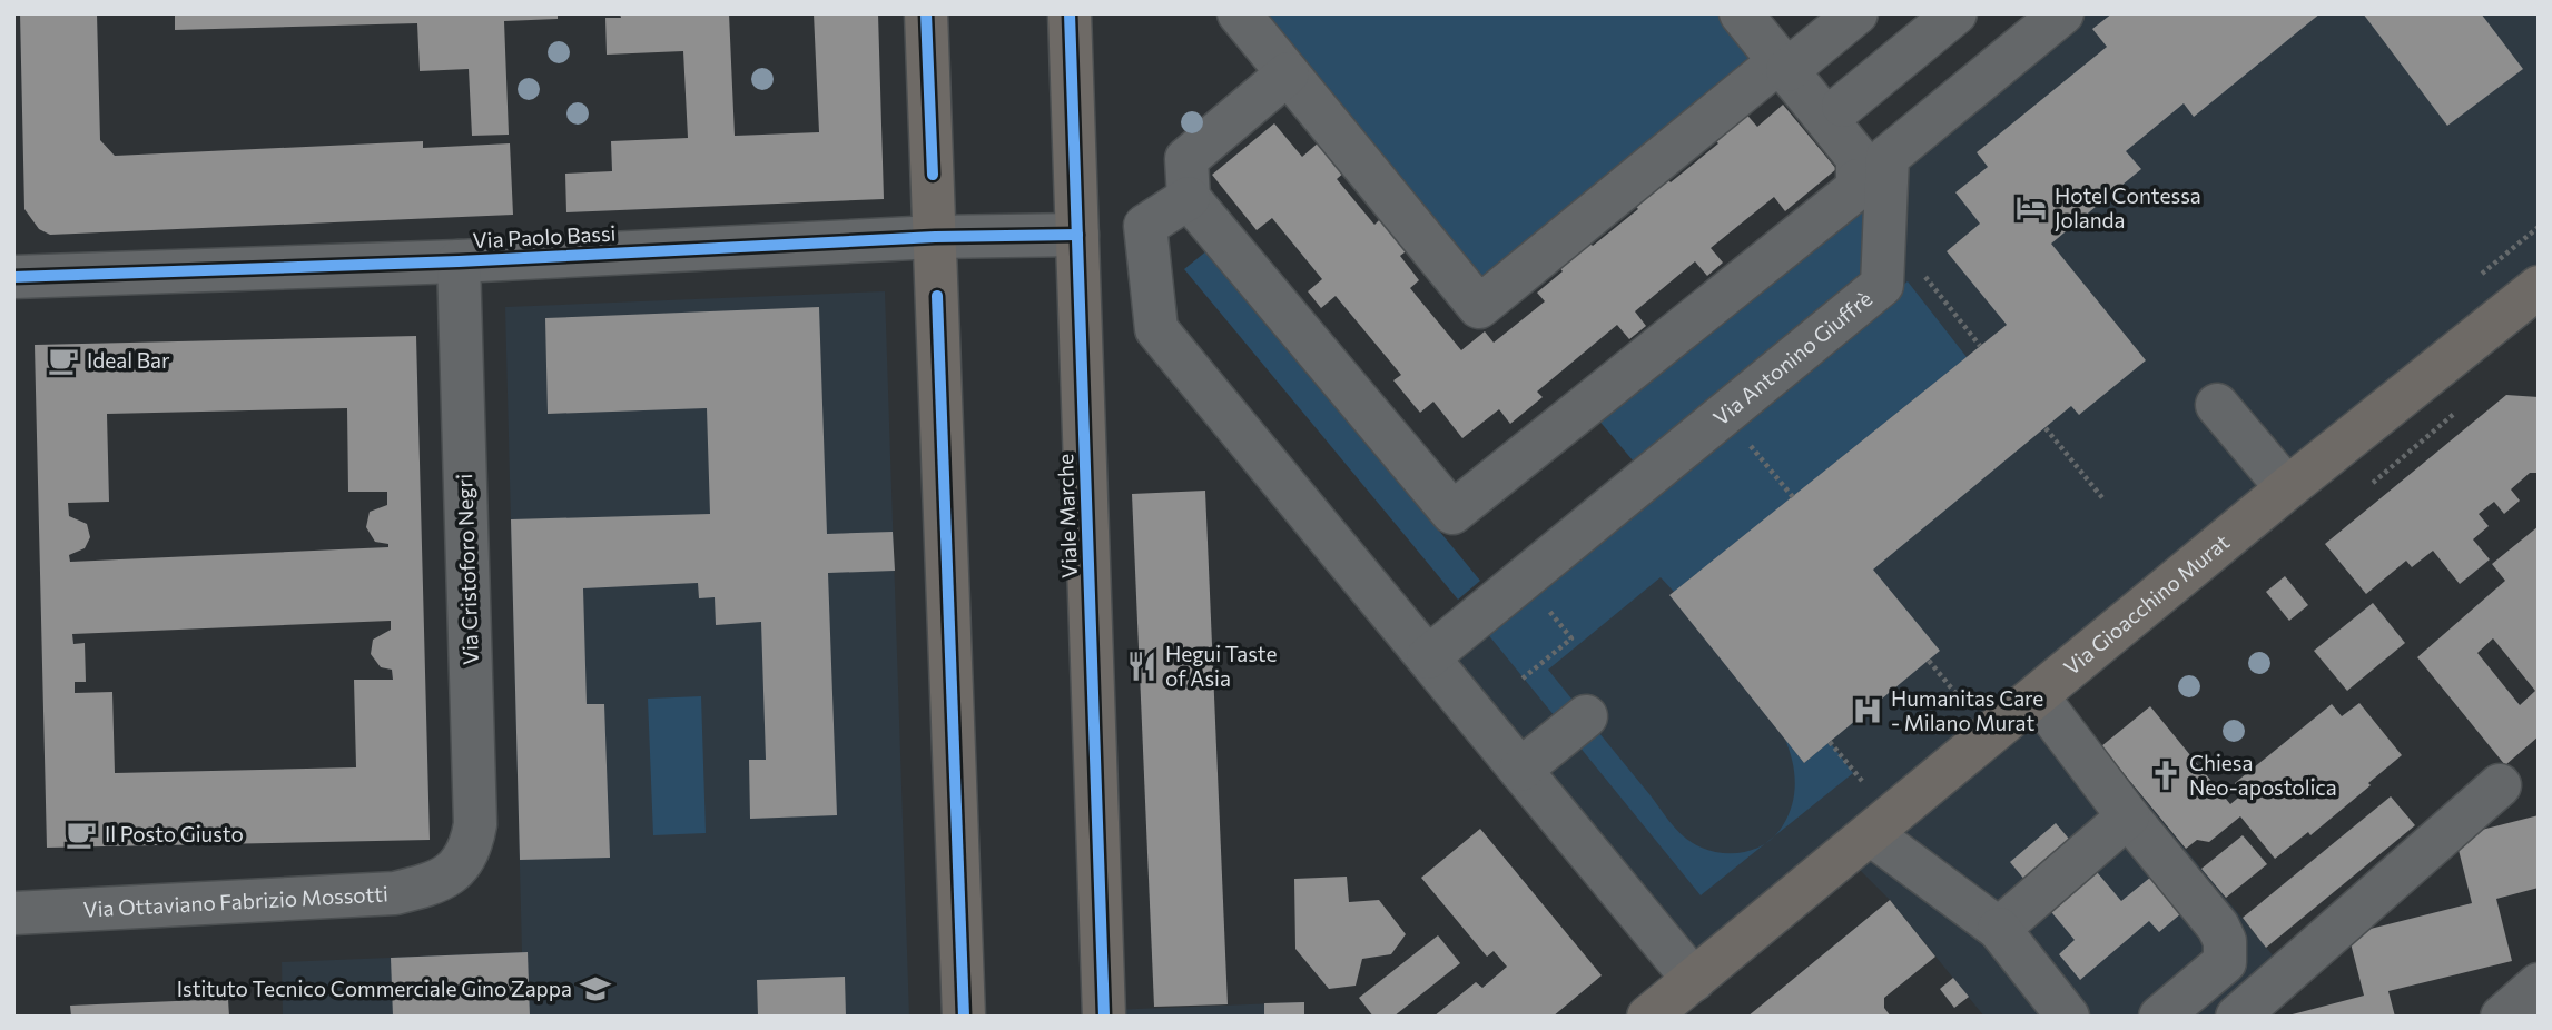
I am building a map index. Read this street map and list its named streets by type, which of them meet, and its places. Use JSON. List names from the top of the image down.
{
  "streets": {
    "main road": ["Viale Marche", "Via Gioacchino Murat"],
    "street": [
      "Via Paolo Bassi",
      "Via Antonino Giuffrè",
      "Via Cristoforo Negri",
      "Via Ottaviano Fabrizio Mossotti"
    ]
  },
  "crossings": [
    ["Via Paolo Bassi", "Viale Marche"],
    ["Via Paolo Bassi", "Via Cristoforo Negri"],
    ["Via Cristoforo Negri", "Via Ottaviano Fabrizio Mossotti"]
  ],
  "places": {
    "hotel": ["Hotel Contessa Jolanda"],
    "cafe": ["Ideal Bar", "Il Posto Giusto"],
    "restaurant": ["Hegui Taste of Asia"],
    "hospital": ["Humanitas Care - Milano Murat"],
    "church": ["Chiesa Neo-apostolica"],
    "school or university": ["Istituto Tecnico Commerciale Gino Zappa"]
  }
}
